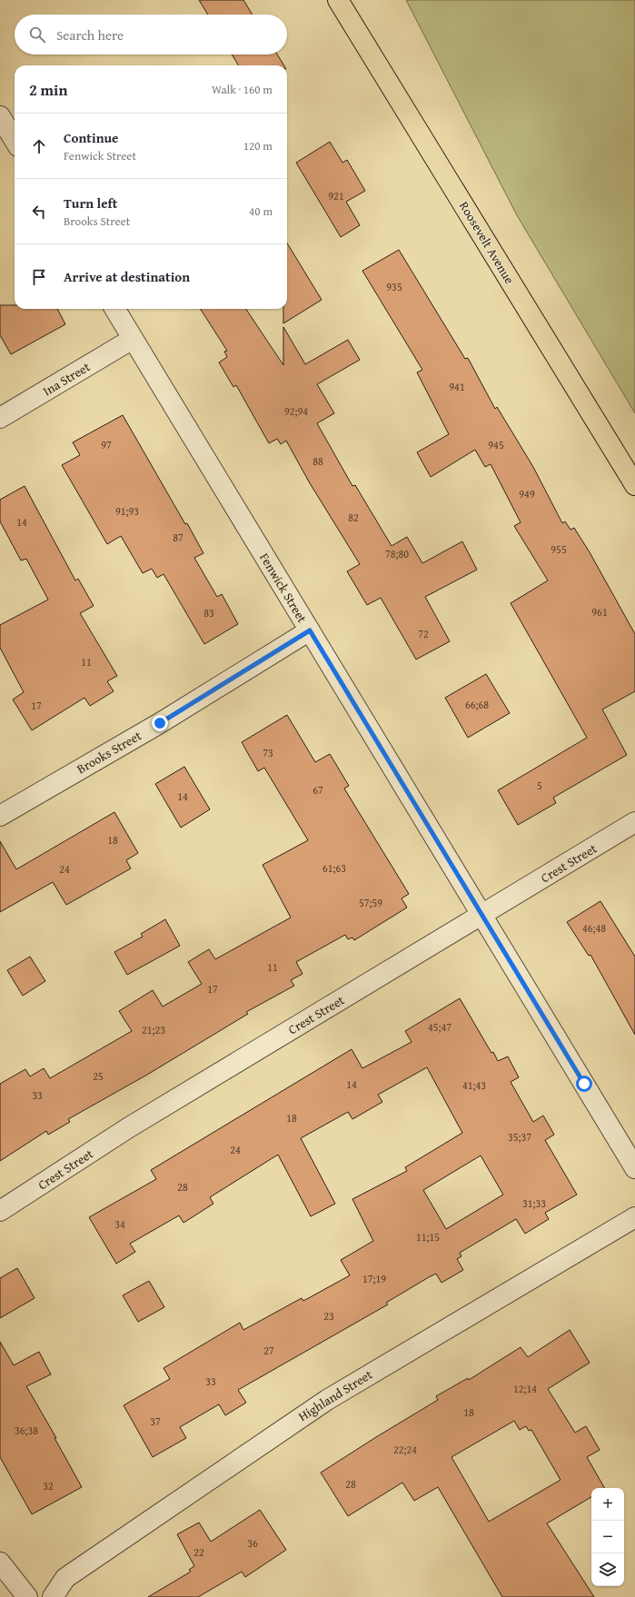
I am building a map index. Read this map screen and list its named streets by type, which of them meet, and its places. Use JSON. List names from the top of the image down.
{
  "streets": {
    "main road": ["Roosevelt Avenue"],
    "street": [
      "Ina Street",
      "Fenwick Street",
      "Brooks Street",
      "Crest Street",
      "Highland Street"
    ]
  },
  "crossings": [
    ["Ina Street", "Fenwick Street"],
    ["Fenwick Street", "Brooks Street"],
    ["Fenwick Street", "Crest Street"]
  ],
  "house_numbers": [
    "921",
    "935",
    "941",
    "92;94",
    "97",
    "945",
    "88",
    "949",
    "91;93",
    "82",
    "14",
    "87",
    "955",
    "78;80",
    "961",
    "83",
    "72",
    "11",
    "66;68",
    "17",
    "73",
    "5",
    "67",
    "14",
    "18",
    "61;63",
    "24",
    "57;59",
    "46;48",
    "11",
    "17",
    "45;47",
    "21;23",
    "25",
    "14",
    "41;43",
    "33",
    "18",
    "35;37",
    "24",
    "28",
    "31;33",
    "34",
    "11;15",
    "17;19",
    "23",
    "27",
    "33",
    "12;14",
    "18",
    "37",
    "36;38",
    "22;24",
    "28",
    "32",
    "36",
    "22"
  ],
  "page": {
    "search": "Search here",
    "heading": ["2 min", "Walk · 160 m"],
    "list": [
      ["Continue", "Fenwick Street", "120 m"],
      ["Turn left", "Brooks Street", "40 m"],
      "Arrive at destination"
    ],
    "map_buttons": ["+", "−"]
  }
}
